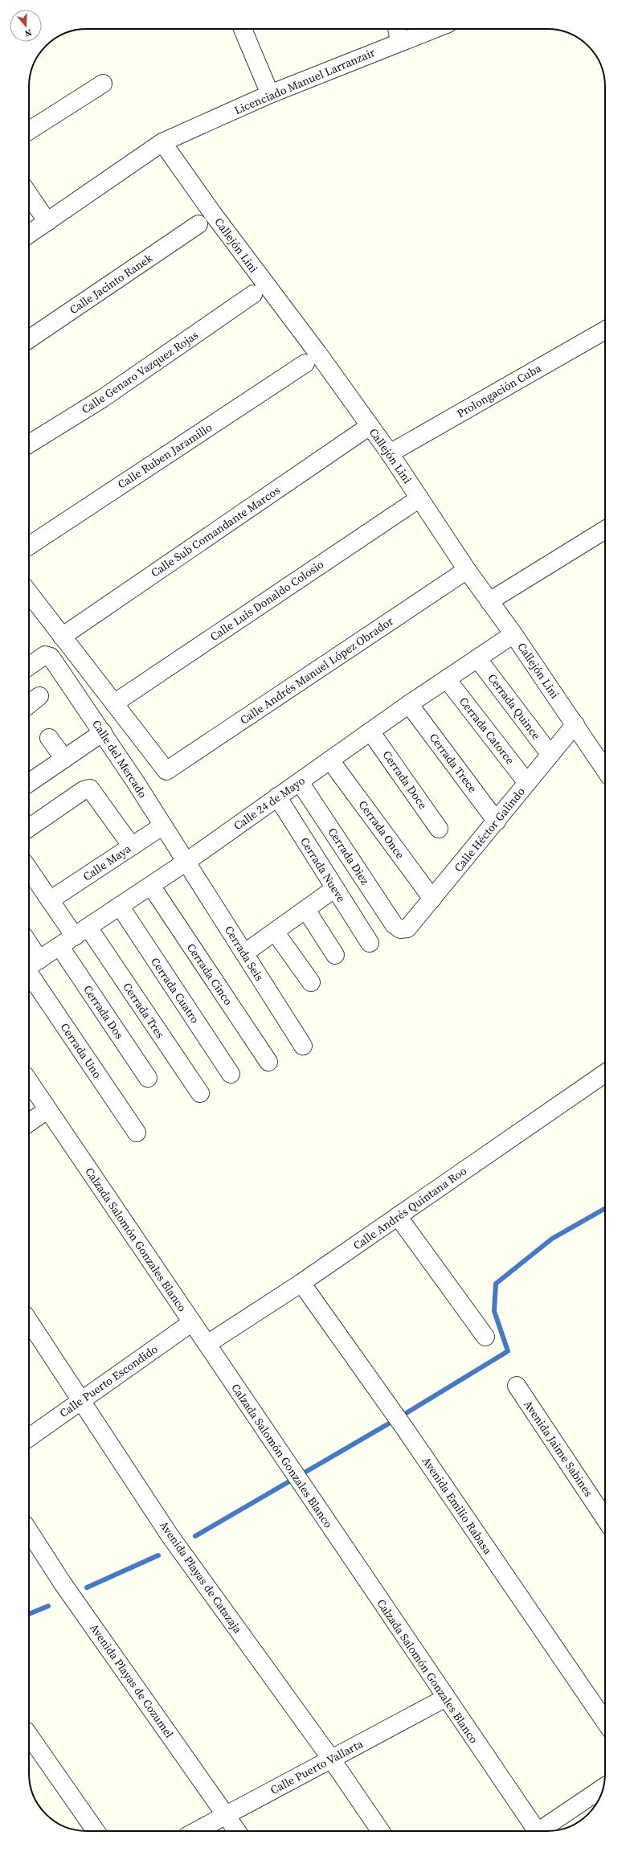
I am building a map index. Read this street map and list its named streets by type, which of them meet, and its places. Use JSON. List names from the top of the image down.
{
  "streets": {
    "street": [
      "Licenciado Manuel Larranzair",
      "Callejón Lini",
      "Calle Jacinto Ranek",
      "Calle Genaro Vazquez Rojas",
      "Prolongación Cuba",
      "Calle Ruben Jaramillo",
      "Calle Sub Comandante Marcos",
      "Calle Luis Donaldo Colosio",
      "Calle Andrés Manuel López Obrador",
      "Cerrada Quince",
      "Cerrada Catorce",
      "Calle del Mercado",
      "Cerrada Trece",
      "Cerrada Doce",
      "Calle 24 de Mayo",
      "Cerrada Once",
      "Calle Héctor Galindo",
      "Cerrada Diez",
      "Calle Maya",
      "Cerrada Nueve",
      "Cerrada Seis",
      "Cerrada Cinco",
      "Cerrada Cuatro",
      "Cerrada Tres",
      "Cerrada Dos",
      "Cerrada Uno",
      "Calle Andrés Quintana Roo",
      "Calzada Salomón Gonzales Blanco",
      "Calle Puerto Escondido",
      "Avenida Jaime Sabines",
      "Avenida Emilio Rabasa",
      "Avenida Playas de Catazaja",
      "Avenida Playas de Cozumel",
      "Calle Puerto Vallarta"
    ]
  },
  "crossings": [
    ["Licenciado Manuel Larranzair", "Callejón Lini"],
    ["Callejón Lini", "Prolongación Cuba"],
    ["Callejón Lini", "Calle Sub Comandante Marcos"],
    ["Callejón Lini", "Calle Luis Donaldo Colosio"],
    ["Callejón Lini", "Calle Andrés Manuel López Obrador"],
    ["Callejón Lini", "Calle 24 de Mayo"],
    ["Callejón Lini", "Calle Héctor Galindo"],
    ["Calle Luis Donaldo Colosio", "Calle Andrés Manuel López Obrador"],
    ["Cerrada Quince", "Calle 24 de Mayo"],
    ["Cerrada Quince", "Calle Héctor Galindo"],
    ["Cerrada Catorce", "Calle 24 de Mayo"],
    ["Cerrada Catorce", "Calle Héctor Galindo"],
    ["Calle del Mercado", "Calle 24 de Mayo"],
    ["Calle del Mercado", "Calle Maya"],
    ["Calle del Mercado", "Cerrada Seis"],
    ["Cerrada Trece", "Calle 24 de Mayo"],
    ["Cerrada Trece", "Calle Héctor Galindo"],
    ["Cerrada Doce", "Calle 24 de Mayo"],
    ["Calle 24 de Mayo", "Cerrada Once"],
    ["Calle 24 de Mayo", "Cerrada Diez"],
    ["Calle 24 de Mayo", "Cerrada Nueve"],
    ["Calle 24 de Mayo", "Cerrada Seis"],
    ["Calle 24 de Mayo", "Cerrada Cinco"],
    ["Calle 24 de Mayo", "Cerrada Cuatro"],
    ["Calle 24 de Mayo", "Cerrada Tres"],
    ["Calle 24 de Mayo", "Cerrada Dos"],
    ["Calle 24 de Mayo", "Cerrada Uno"],
    ["Cerrada Once", "Calle Héctor Galindo"],
    ["Calle Héctor Galindo", "Cerrada Diez"],
    ["Calle Maya", "Cerrada Tres"],
    ["Calle Andrés Quintana Roo", "Calzada Salomón Gonzales Blanco"],
    ["Calle Andrés Quintana Roo", "Avenida Emilio Rabasa"],
    ["Calzada Salomón Gonzales Blanco", "Calle Puerto Escondido"],
    ["Calzada Salomón Gonzales Blanco", "Calle Puerto Vallarta"],
    ["Calle Puerto Escondido", "Avenida Playas de Catazaja"],
    ["Avenida Playas de Catazaja", "Calle Puerto Vallarta"],
    ["Avenida Playas de Cozumel", "Calle Puerto Vallarta"]
  ],
  "north": "bottom"
}
